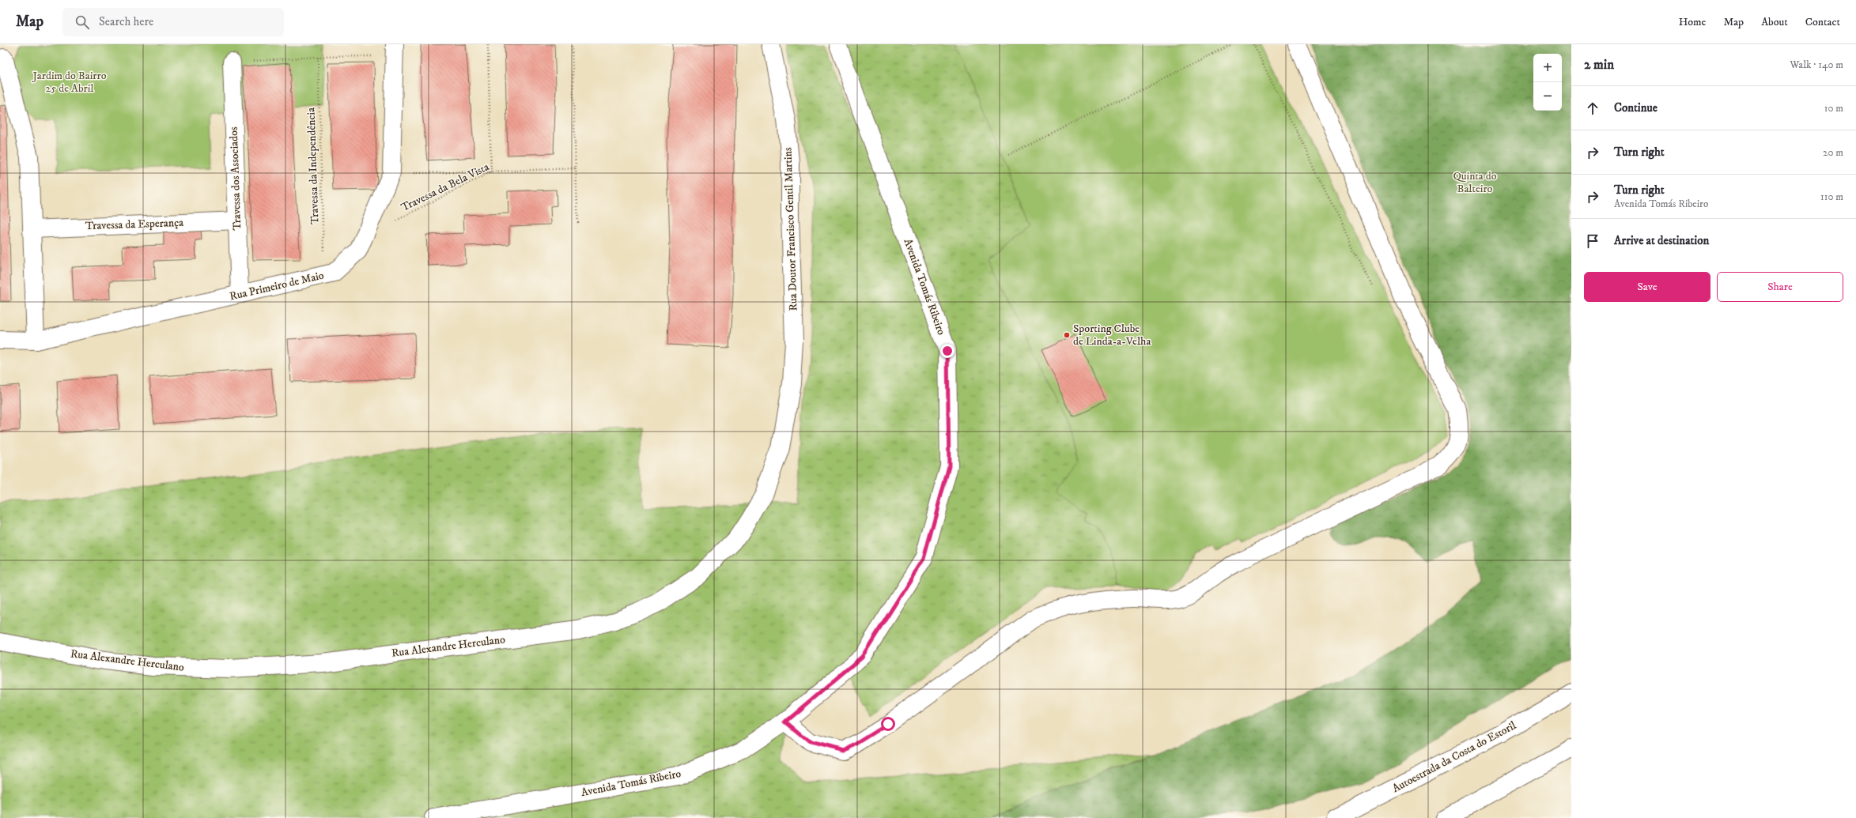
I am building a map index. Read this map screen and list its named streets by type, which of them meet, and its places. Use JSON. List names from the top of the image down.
{
  "streets": {
    "main road": [
      "Travessa dos Associados",
      "Travessa da Esperança",
      "Rua Doutor Francisco Gentil Martins",
      "Rua Primeiro de Maio",
      "Avenida Tomás Ribeiro",
      "Rua Alexandre Herculano",
      "Autoestrada da Costa do Estoril"
    ],
    "path": ["Travessa da Independência", "Travessa da Bela Vista"]
  },
  "crossings": [
    ["Travessa da Independência", "Rua Primeiro de Maio"],
    ["Travessa dos Associados", "Travessa da Esperança"],
    ["Travessa dos Associados", "Rua Primeiro de Maio"],
    ["Travessa da Bela Vista", "Rua Primeiro de Maio"],
    ["Rua Doutor Francisco Gentil Martins", "Rua Alexandre Herculano"]
  ],
  "parks": ["Jardim do Bairro 25 de Abril", "Quinta do Balteiro"],
  "places": ["Sporting Clube de Linda-a-Velha"],
  "page": {
    "header": "Map",
    "search": "Search here",
    "nav": [
      "Home",
      "Map",
      "About",
      "Contact"
    ],
    "heading": ["2 min", "Walk · 140 m"],
    "map_buttons": ["+", "−"],
    "list": [
      ["Continue", "10 m"],
      ["Turn right", "20 m"],
      ["Turn right", "Avenida Tomás Ribeiro", "110 m"],
      "Arrive at destination"
    ],
    "buttons": ["Save", "Share"]
  }
}
